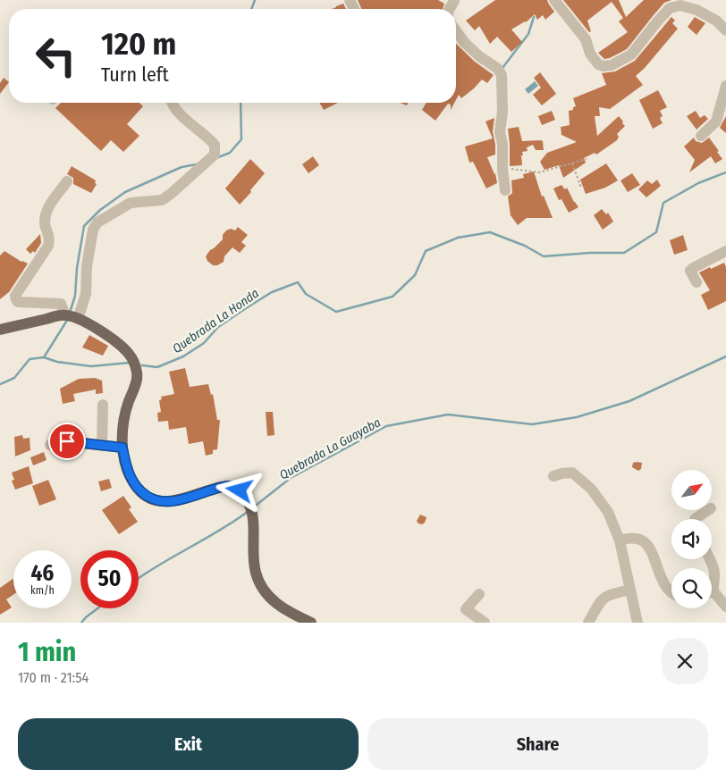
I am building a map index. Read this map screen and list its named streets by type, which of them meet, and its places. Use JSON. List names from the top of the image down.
{
  "water": ["Quebrada La Honda", "Quebrada La Guayaba"],
  "north": "top right",
  "page": {
    "turn": ["120 m", "Turn left"],
    "speed": "46 km/h",
    "limit": "50",
    "heading": ["1 min", "170 m · 21:54"],
    "buttons": ["Exit", "Share"]
  }
}
